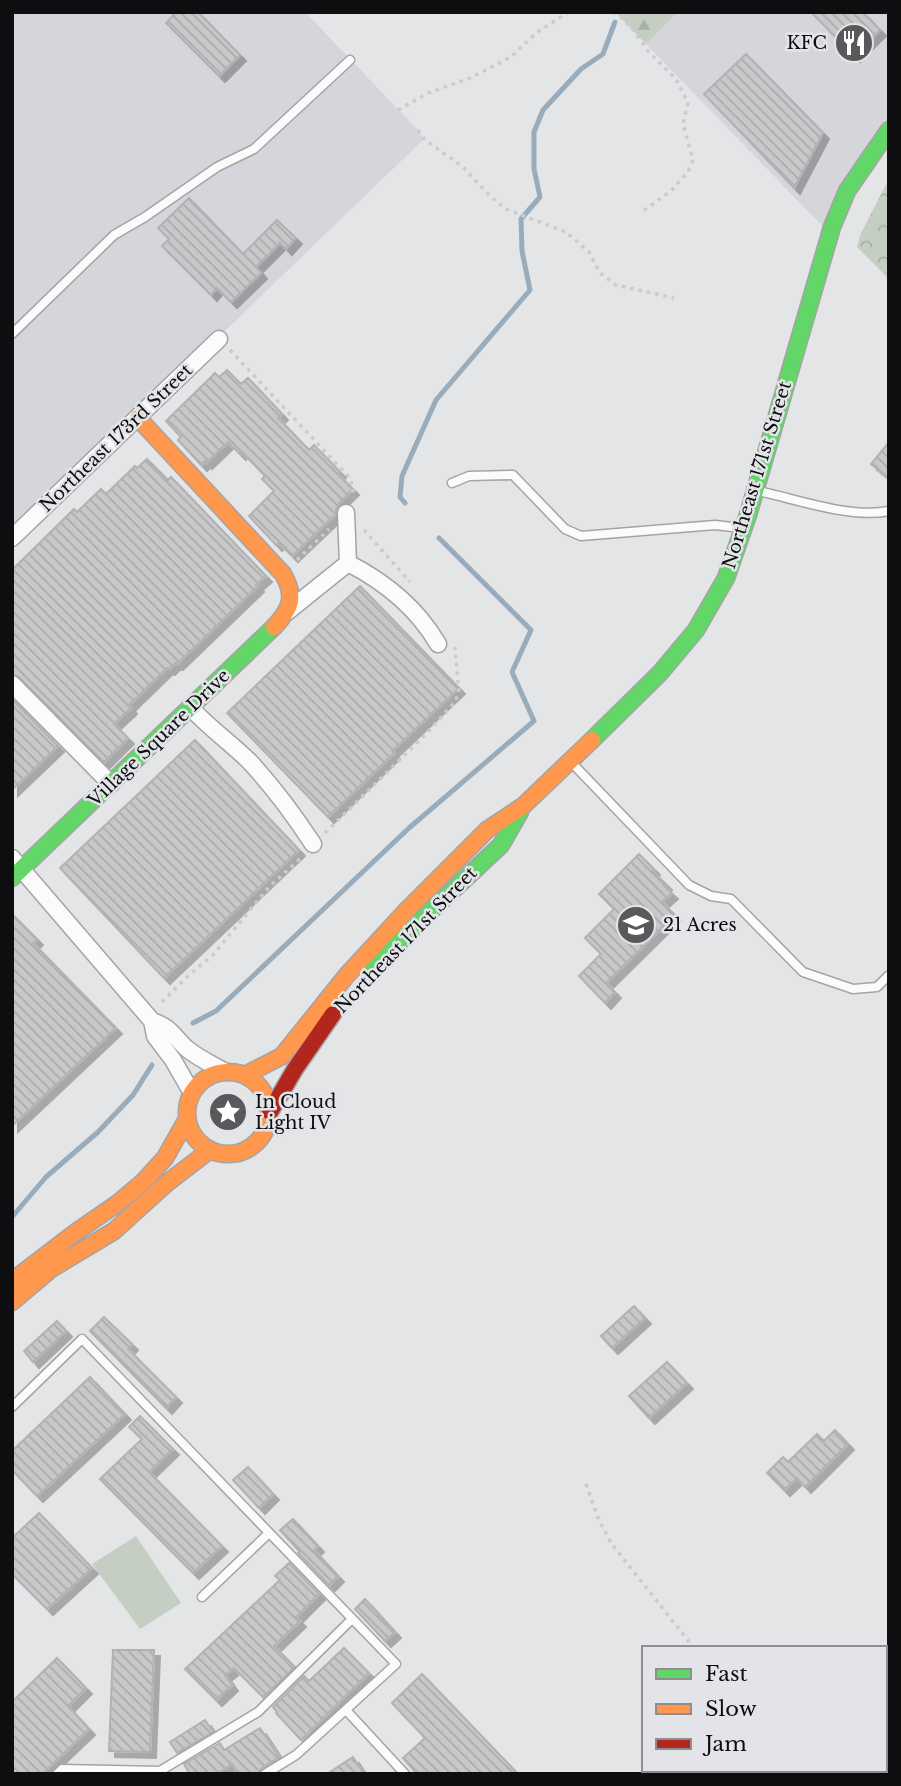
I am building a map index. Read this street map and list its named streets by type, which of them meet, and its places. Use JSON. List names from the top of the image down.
{
  "streets": {
    "main road": ["Northeast 171st Street", "Village Square Drive"],
    "street": ["Northeast 173rd Street"]
  },
  "places": {
    "restaurant": ["KFC"],
    "school or university": ["21 Acres"],
    "place": ["In Cloud Light IV"]
  },
  "legend": ["Fast", "Slow", "Jam"]
}
